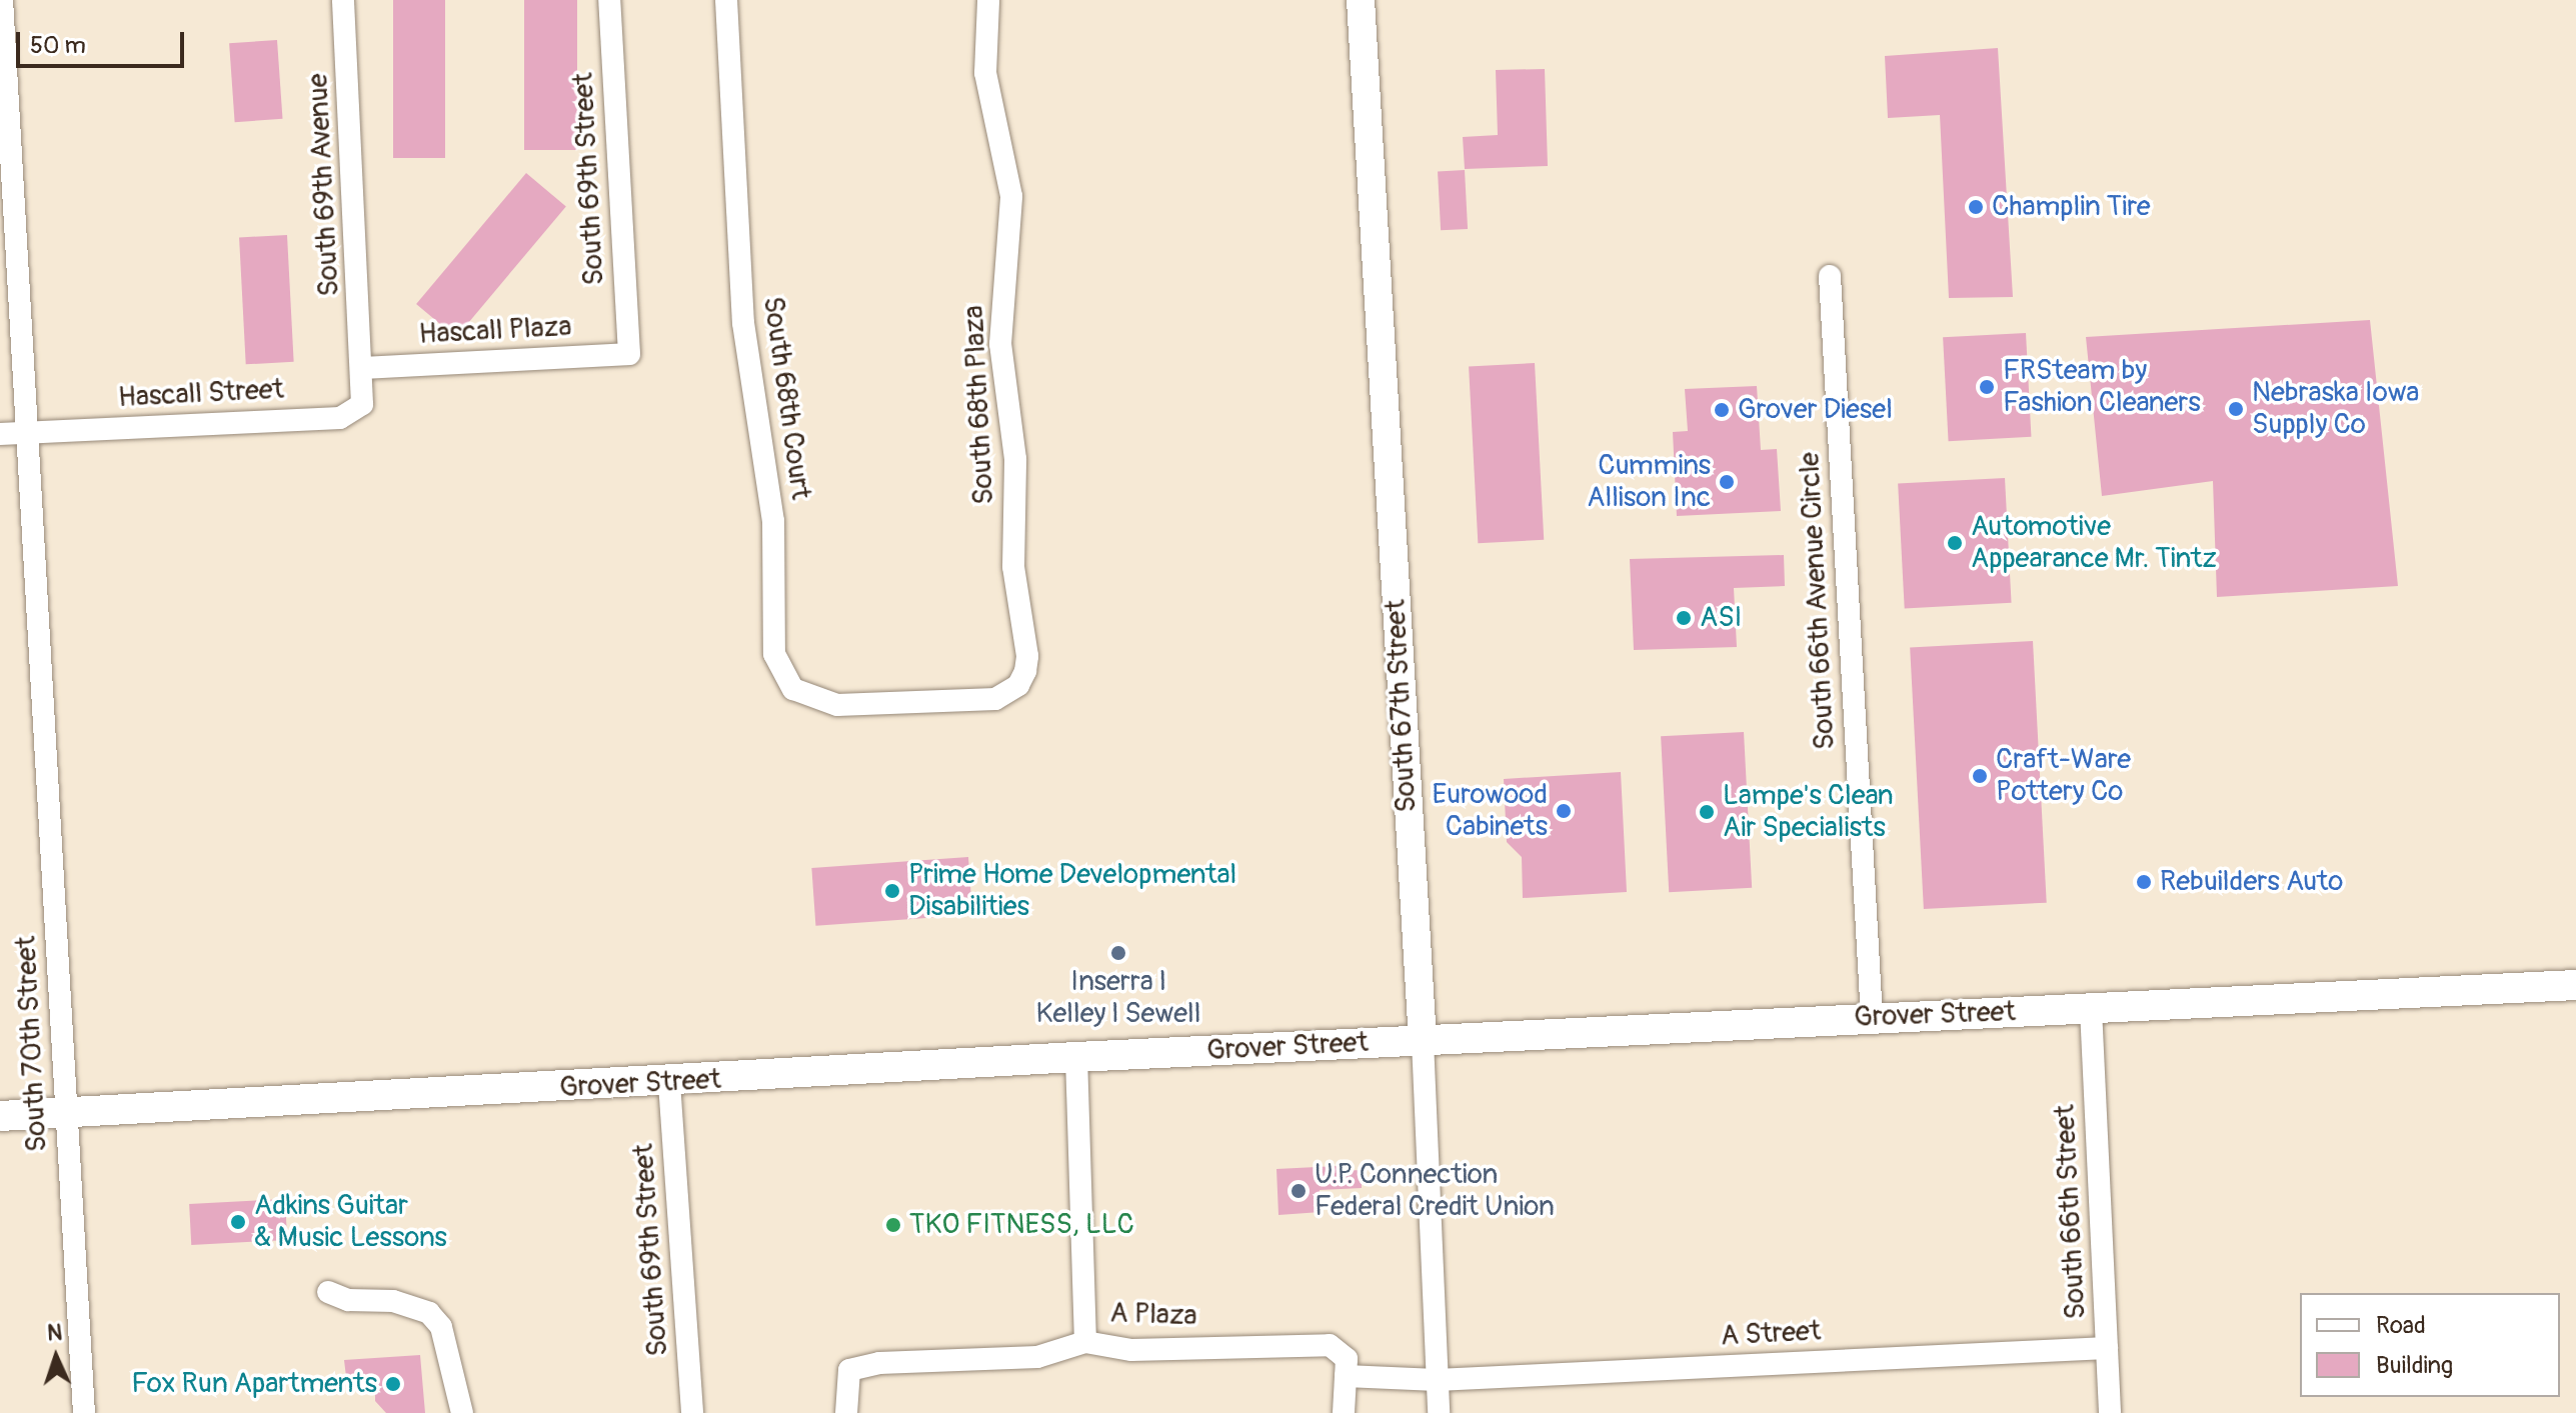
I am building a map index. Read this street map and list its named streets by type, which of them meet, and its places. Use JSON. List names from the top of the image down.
{
  "streets": {
    "main road": ["Grover Street"],
    "street": [
      "South 69th Street",
      "South 69th Avenue",
      "Hascall Plaza",
      "Hascall Street",
      "South 68th Court",
      "South 68th Plaza",
      "South 66th Avenue Circle",
      "South 67th Street",
      "South 70th Street",
      "South 66th Street",
      "A Plaza",
      "A Street"
    ]
  },
  "crossings": [
    ["South 69th Street", "Hascall Plaza"],
    ["South 69th Street", "Grover Street"],
    ["South 69th Avenue", "Hascall Plaza"],
    ["South 69th Avenue", "Hascall Street"],
    ["Hascall Plaza", "Hascall Street"],
    ["Hascall Street", "South 70th Street"],
    ["South 68th Court", "South 68th Plaza"],
    ["South 66th Avenue Circle", "Grover Street"],
    ["South 67th Street", "Grover Street"],
    ["South 67th Street", "A Street"],
    ["Grover Street", "South 70th Street"],
    ["Grover Street", "South 66th Street"],
    ["South 66th Street", "A Street"]
  ],
  "places": [
    "Champlin Tire",
    "FRSteam by Fashion Cleaners",
    "Nebraska Iowa Supply Co",
    "Grover Diesel",
    "Cummins Allison Inc",
    "Automotive Appearance Mr. Tintz",
    "ASI",
    "Craft-Ware Pottery Co",
    "Eurowood Cabinets",
    "Lampe's Clean Air Specialists",
    "Rebuilders Auto",
    "Prime Home Developmental Disabilities",
    "Inserra l Kelley l Sewell",
    "U.P. Connection Federal Credit Union",
    "Adkins Guitar & Music Lessons",
    "TKO FITNESS, LLC",
    "Fox Run Apartments"
  ],
  "legend": ["Road", "Building"],
  "scale_bar": "50 m",
  "north": "top"
}
